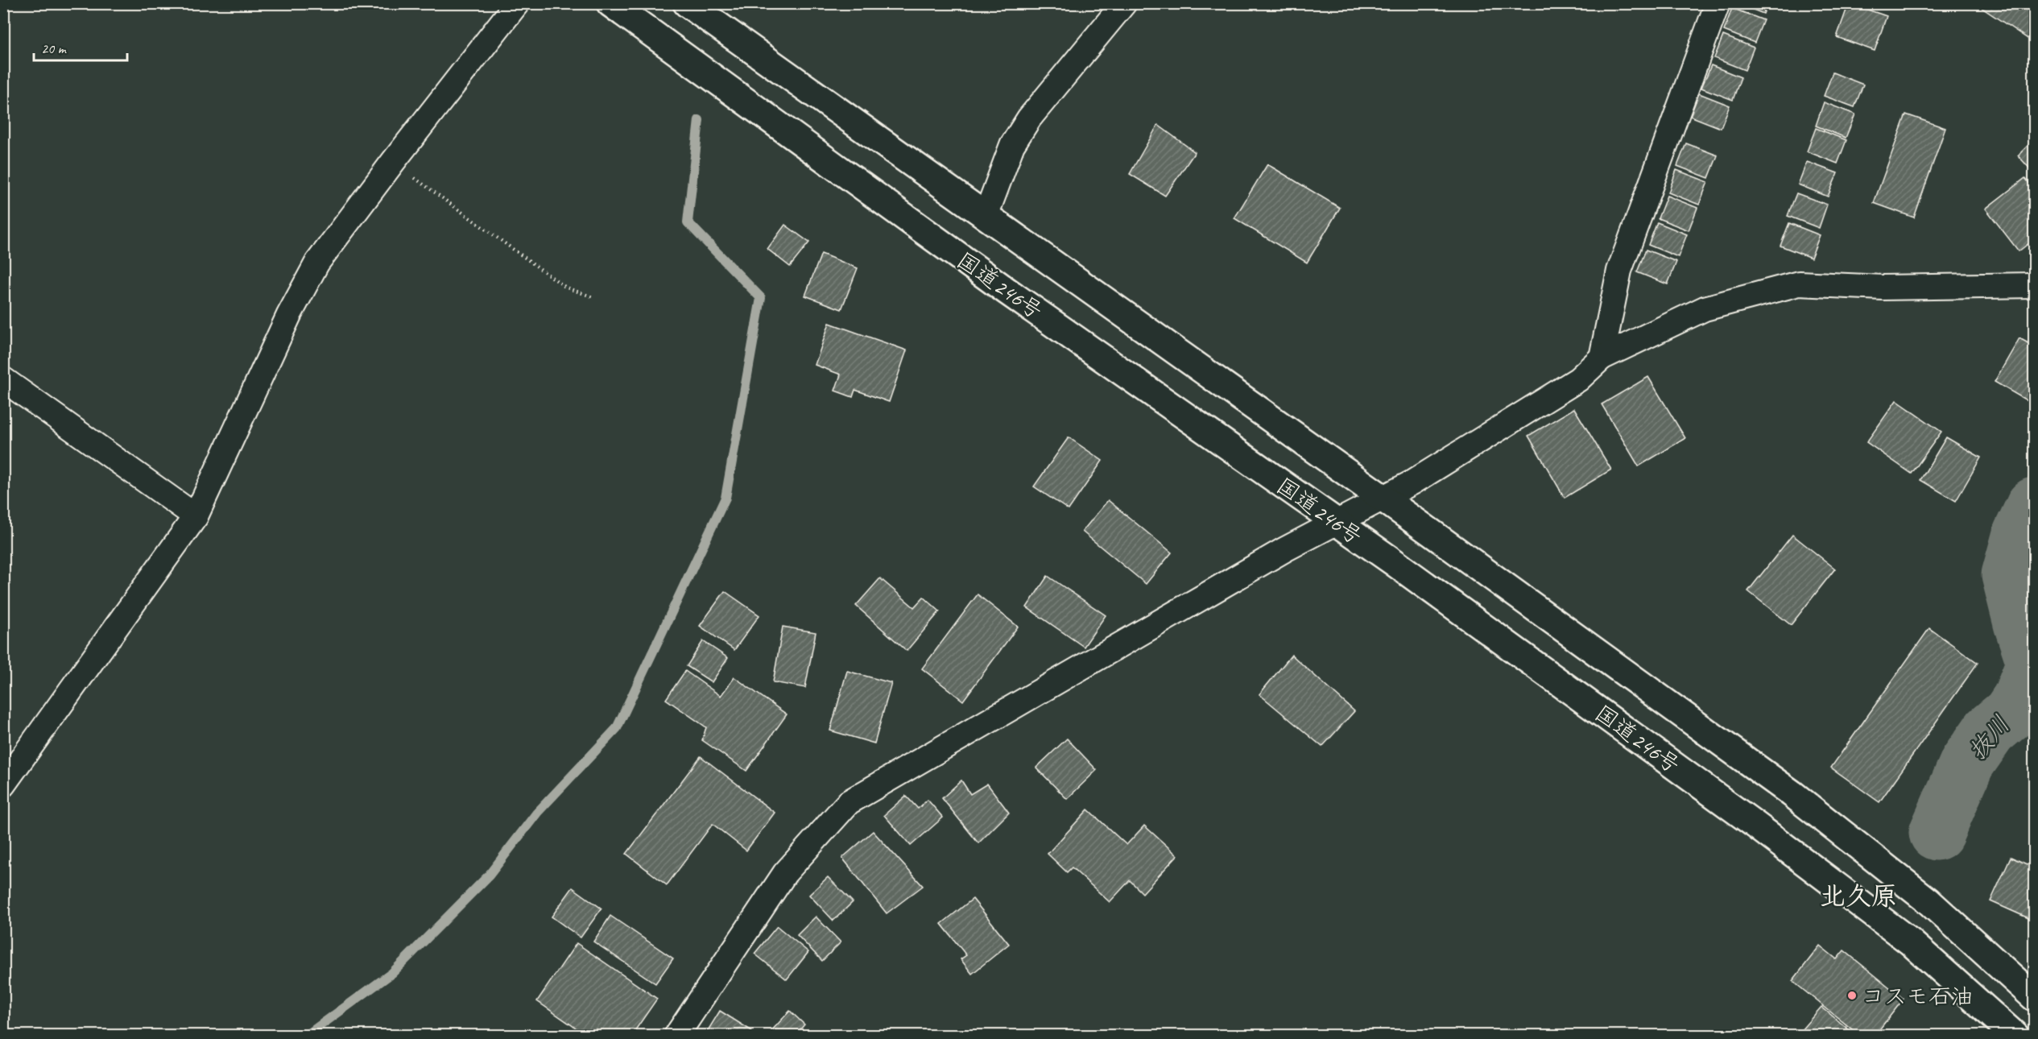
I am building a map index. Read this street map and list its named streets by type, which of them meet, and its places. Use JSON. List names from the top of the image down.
{
  "streets": {
    "highway": ["国道246号"]
  },
  "districts": ["北久原"],
  "water": ["抜川"],
  "places": ["コスモ石油"],
  "scale_bar": "20 m"
}
